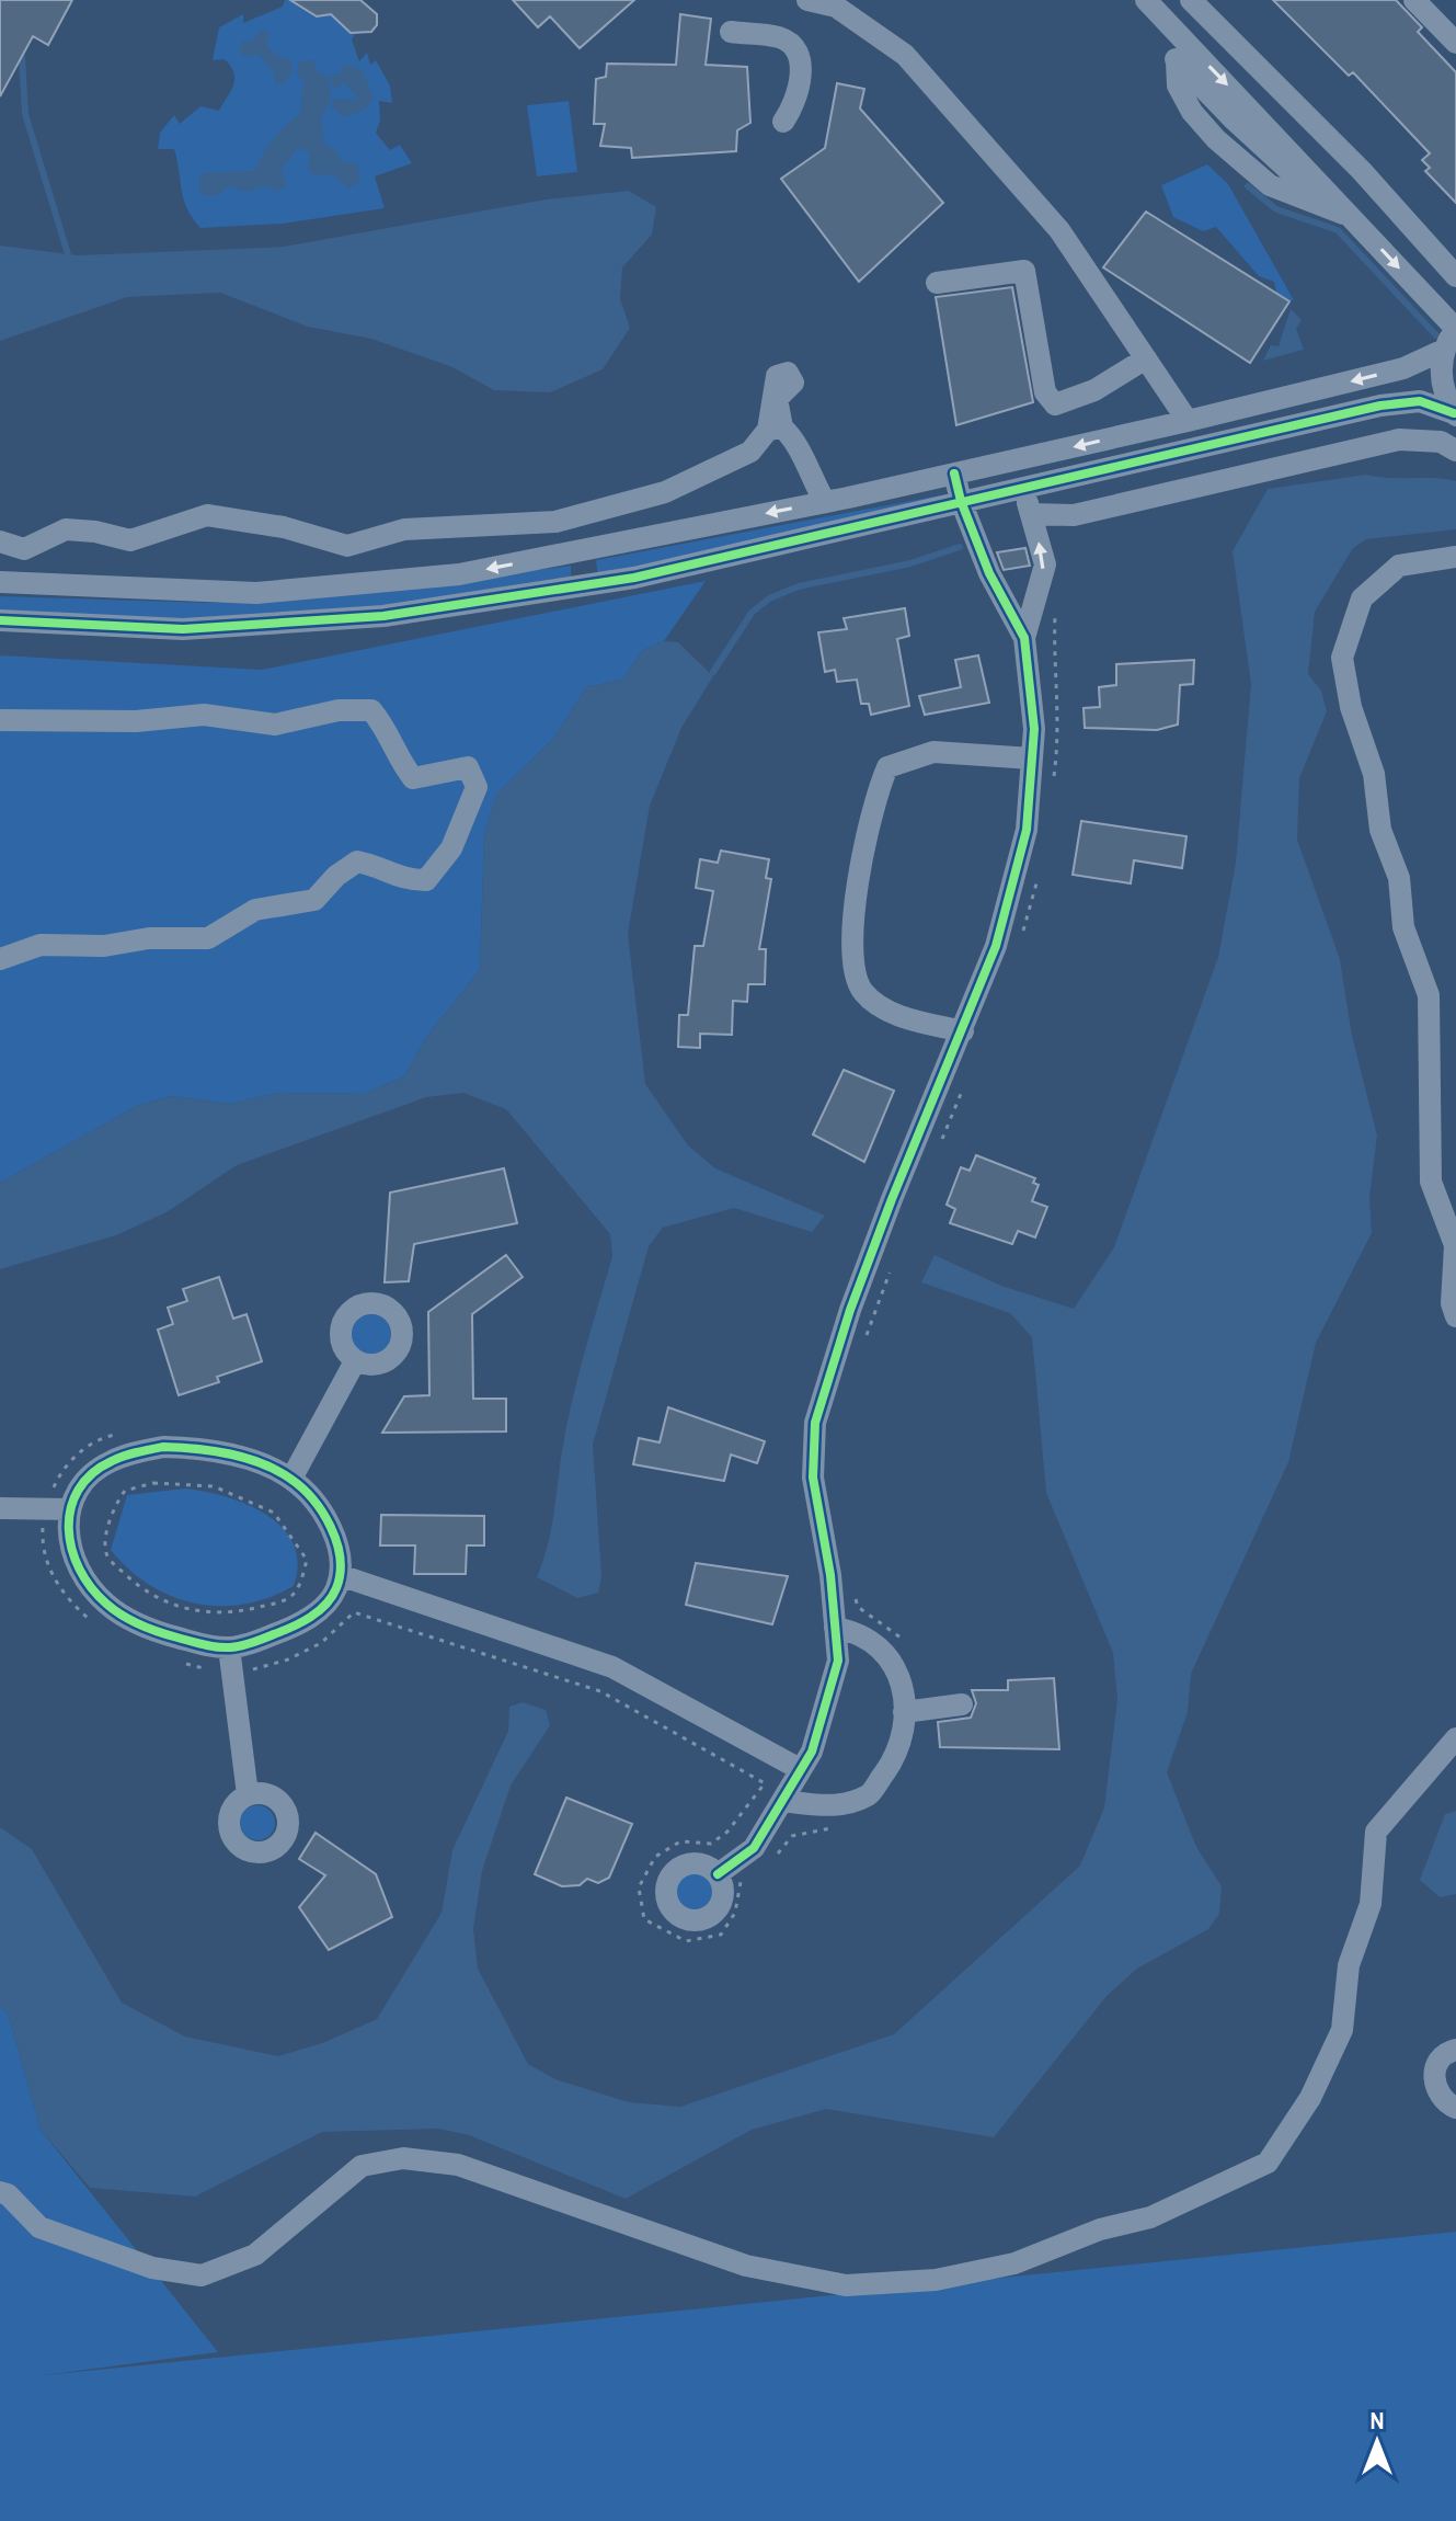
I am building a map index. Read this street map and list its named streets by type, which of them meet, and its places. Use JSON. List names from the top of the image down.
{
  "north": "top"
}
